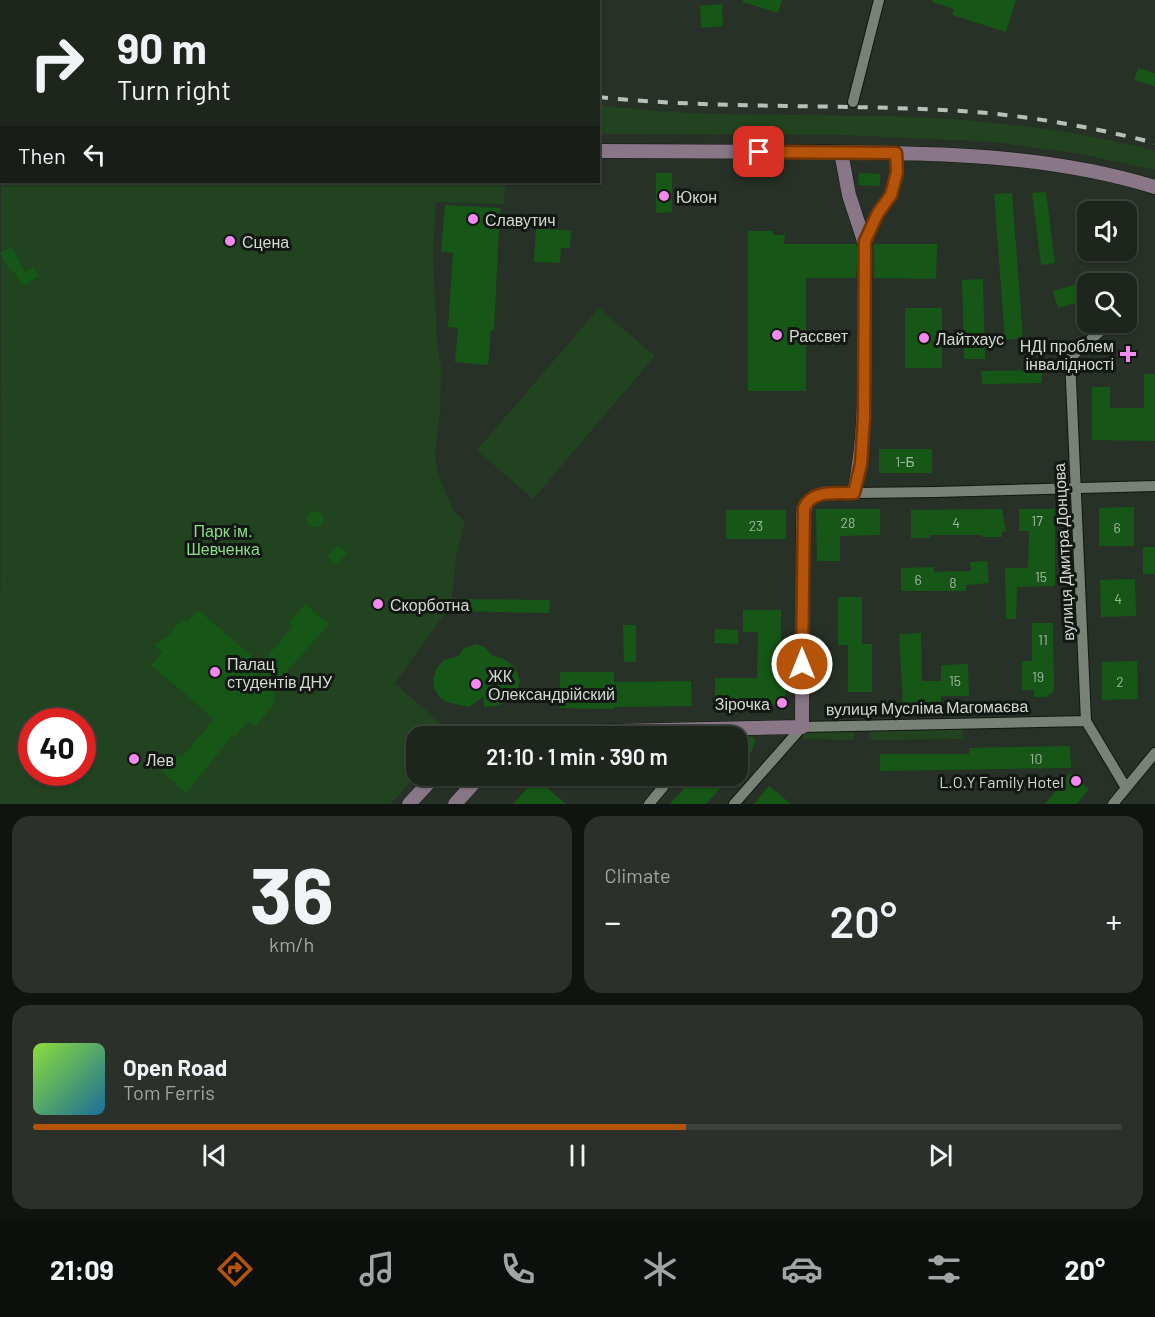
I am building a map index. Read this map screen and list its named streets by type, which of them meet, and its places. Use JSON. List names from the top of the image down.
{
  "streets": {
    "street": ["вулиця Дмитра Донцова", "вулиця Мусліма Магомаєва"]
  },
  "crossings": [
    ["вулиця Дмитра Донцова", "вулиця Мусліма Магомаєва"]
  ],
  "parks": ["Парк iм. Шевченка"],
  "places": {
    "other": [
      "Юкон",
      "Славутич",
      "Сцена",
      "Рассвет",
      "Лайтхаус",
      "Скорботна",
      "Палац студентів ДНУ",
      "ЖК Олександрійский",
      "Зірочка",
      "Лев",
      "L.O.Y Family Hotel"
    ],
    "health": ["НДІ проблем інвалідності"]
  },
  "house_numbers": [
    "1-Б",
    "17",
    "28",
    "4",
    "23",
    "6",
    "15",
    "6",
    "8",
    "4",
    "11",
    "19",
    "15",
    "2",
    "10"
  ],
  "page": {
    "turn": ["90 m", "Turn right"],
    "then": "Then",
    "limit": "40",
    "trip": "21:10 · 1 min · 390 m",
    "tile": [
      ["36", "km/h"],
      "Climate"
    ],
    "heat": ["−", "20°", "+"],
    "song": ["Open Road", "Tom Ferris"],
    "tabs": ["21:09", "20°"]
  }
}
